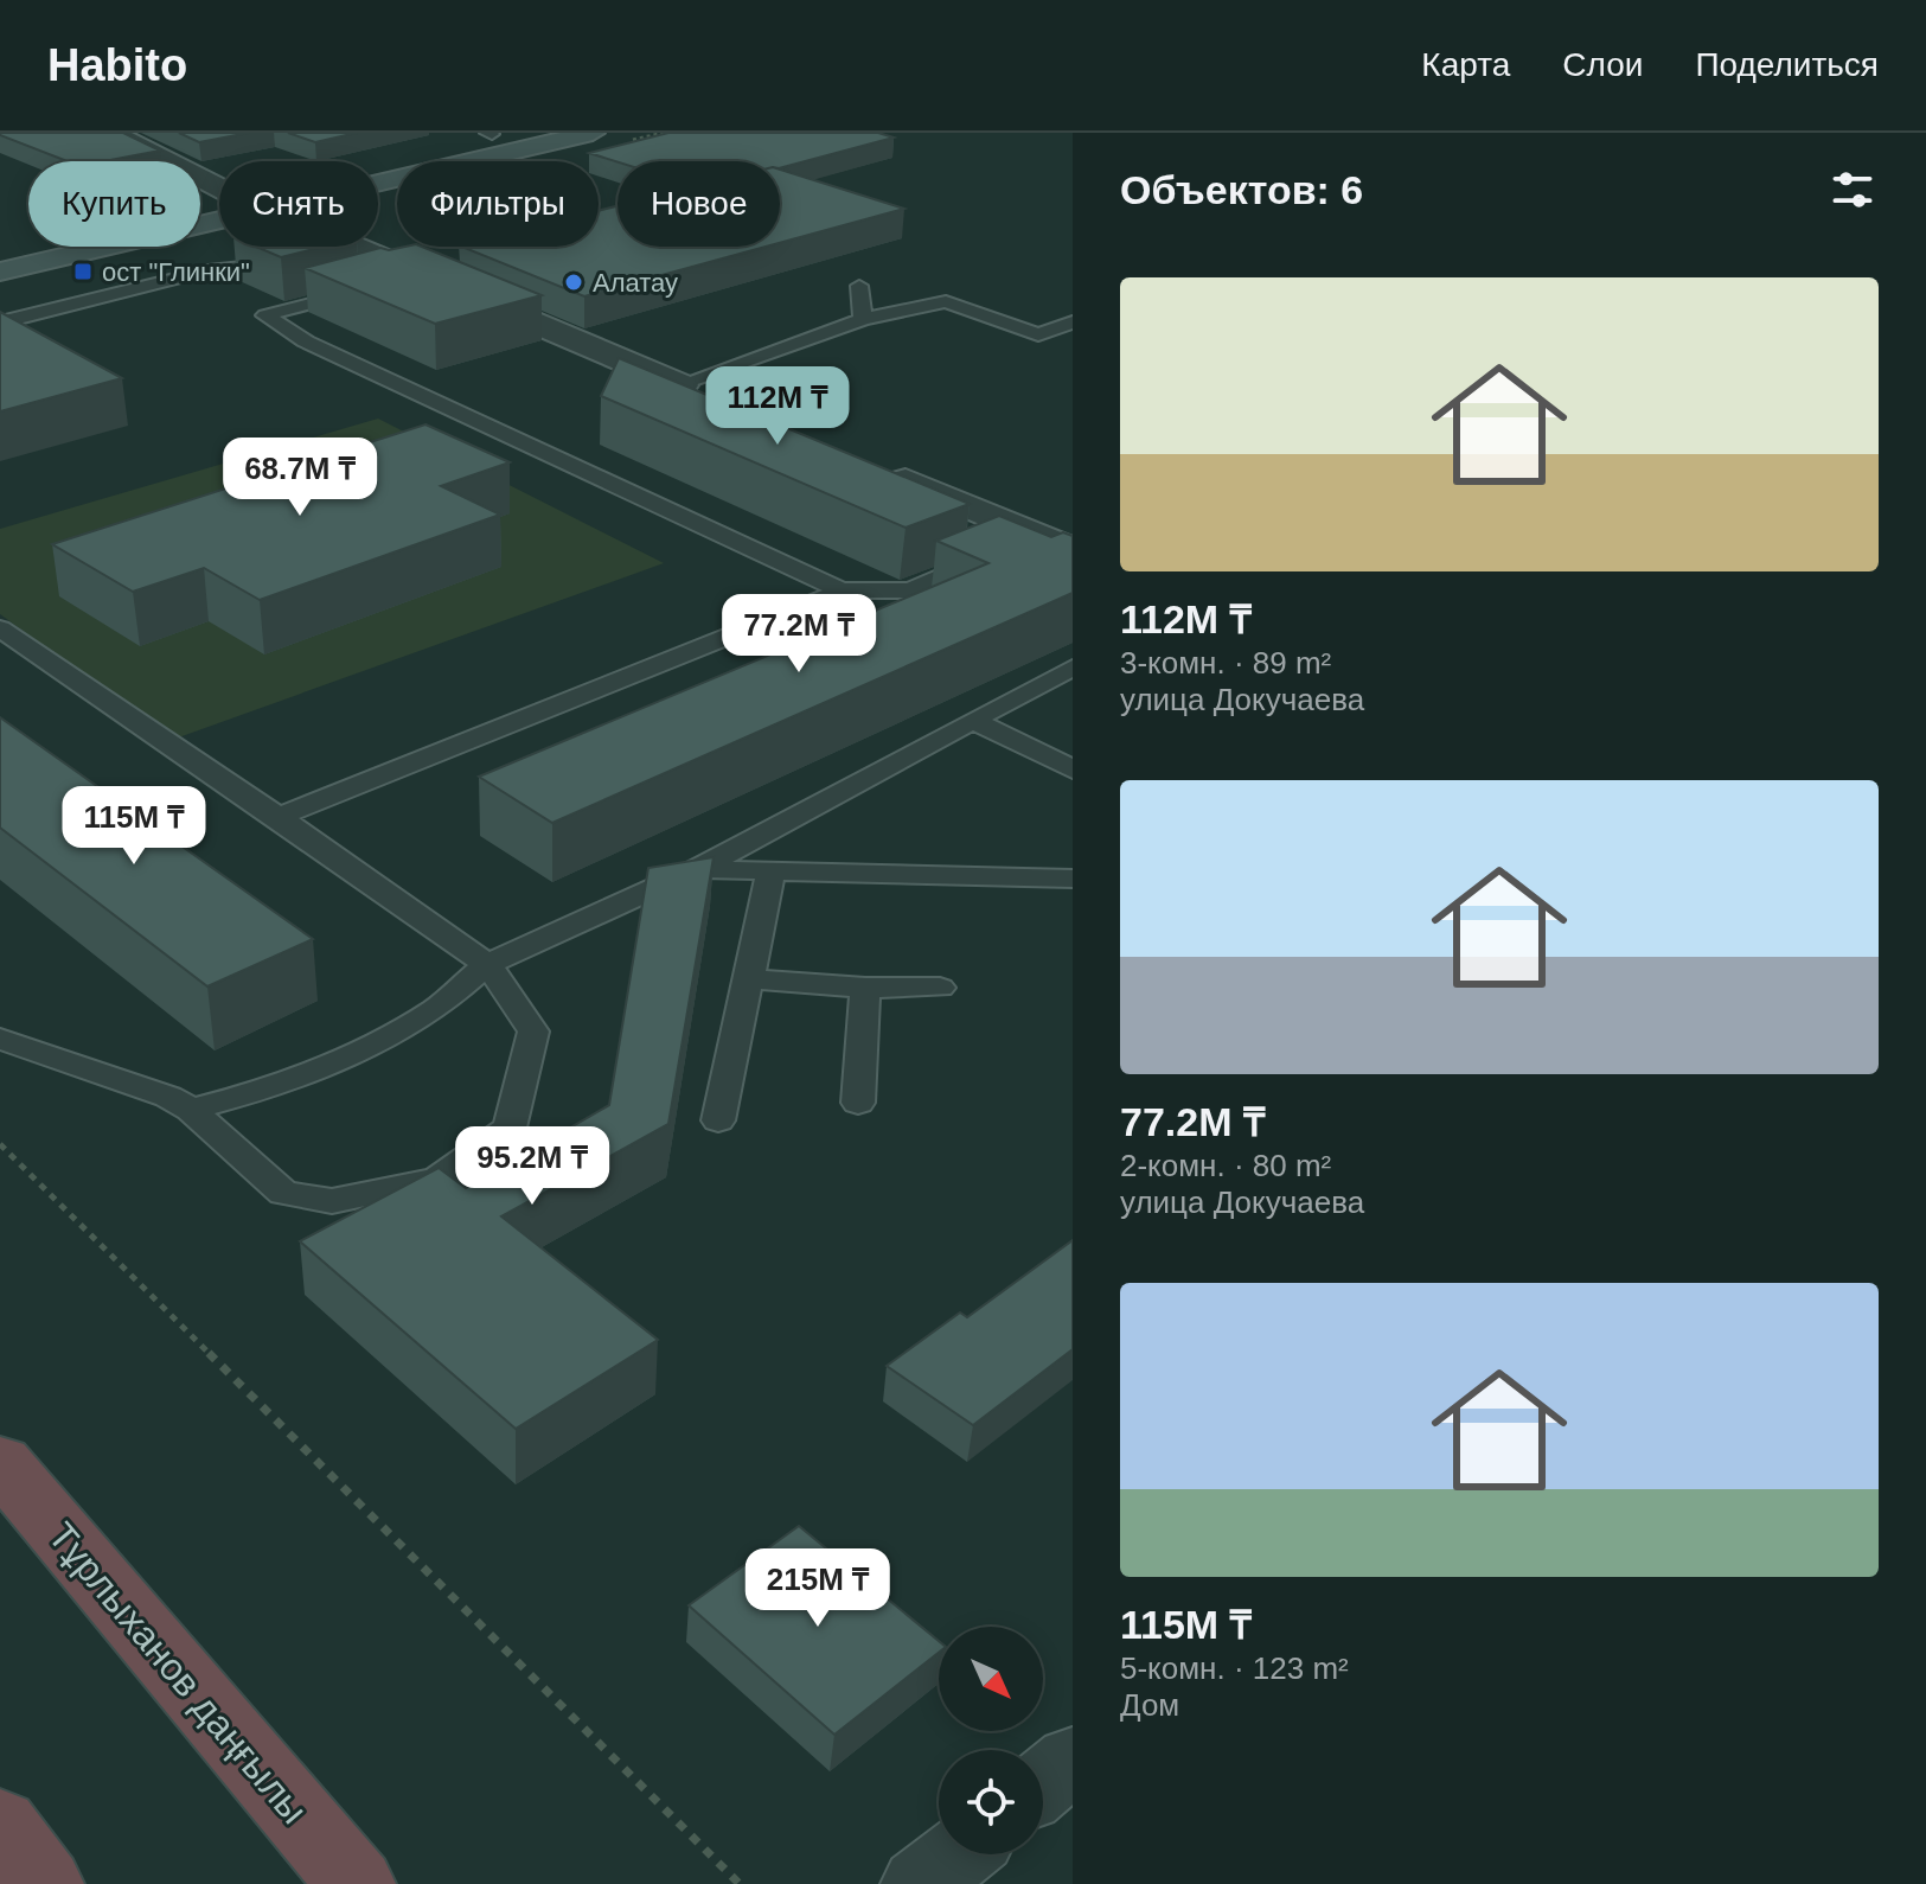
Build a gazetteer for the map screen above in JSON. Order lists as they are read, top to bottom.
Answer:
{
  "streets": {
    "highway": ["Тұрлыханов даңғылы"]
  },
  "places": {
    "transit": ["ост \"Глинки\""],
    "other": ["Алатау"]
  },
  "north": "bottom right",
  "page": {
    "header": "Habito",
    "nav": ["Карта", "Слои", "Поделиться"],
    "heading": "Объектов: 6",
    "chip": [
      "Купить",
      "Снять",
      "Фильтры",
      "Новое"
    ],
    "list": [
      {
        "name": "112M ₸",
        "note": "3-комн. · 89 m² · улица Докучаева"
      },
      {
        "name": "77.2M ₸",
        "note": "2-комн. · 80 m² · улица Докучаева"
      },
      {
        "name": "115M ₸",
        "note": "5-комн. · 123 m² · Дом"
      }
    ],
    "price": [
      "112M ₸",
      "68.7M ₸",
      "77.2M ₸",
      "115M ₸",
      "95.2M ₸",
      "215M ₸"
    ]
  }
}
